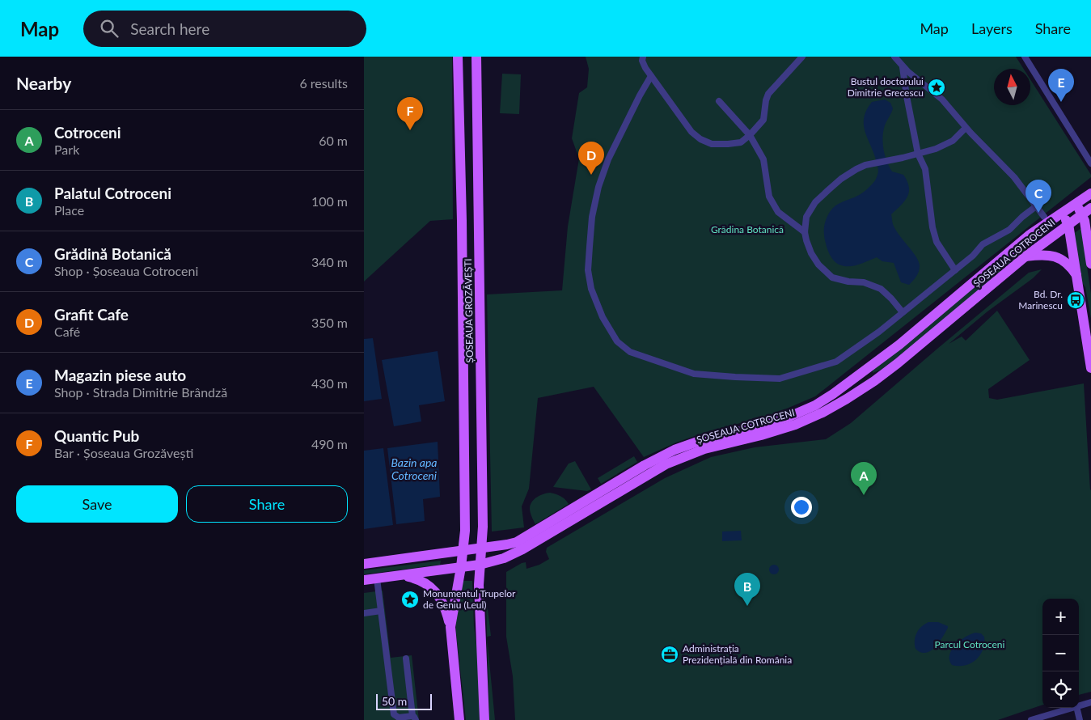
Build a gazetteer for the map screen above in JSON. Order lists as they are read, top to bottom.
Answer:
{
  "streets": {
    "main road": ["ȘOSEAUA COTROCENI", "ȘOSEAUA GROZĂVEȘTI"]
  },
  "crossings": [
    ["ȘOSEAUA COTROCENI", "ȘOSEAUA GROZĂVEȘTI"]
  ],
  "water": ["Bazin apa Cotroceni"],
  "parks": ["Grădina Botanică", "Parcul Cotroceni"],
  "places": {
    "place": ["Bustul doctorului Dimitrie Grecescu", "Monumentul Trupelor de Geniu (Leul)"],
    "bus stop": ["Bd. Dr. Marinescu"],
    "office": ["Administrația Prezidențială din România"]
  },
  "scale_bar": "50 m",
  "north": "top",
  "page": {
    "header": "Map",
    "search": "Search here",
    "nav": ["Map", "Layers", "Share"],
    "heading": ["Nearby", "6 results"],
    "pins": [
      "E",
      "F",
      "D",
      "C",
      "A",
      "B"
    ],
    "list": [
      {
        "mark": "A",
        "name": "Cotroceni",
        "note": "Park",
        "value": "60 m"
      },
      {
        "mark": "B",
        "name": "Palatul Cotroceni",
        "note": "Place",
        "value": "100 m"
      },
      {
        "mark": "C",
        "name": "Grădină Botanică",
        "note": "Shop · Șoseaua Cotroceni",
        "value": "340 m"
      },
      {
        "mark": "D",
        "name": "Grafit Cafe",
        "note": "Café",
        "value": "350 m"
      },
      {
        "mark": "E",
        "name": "Magazin piese auto",
        "note": "Shop · Strada Dimitrie Brândză",
        "value": "430 m"
      },
      {
        "mark": "F",
        "name": "Quantic Pub",
        "note": "Bar · Șoseaua Grozăvești",
        "value": "490 m"
      }
    ],
    "buttons": ["Save", "Share"],
    "map_buttons": ["+", "−"],
    "scale": "50 m"
  }
}
